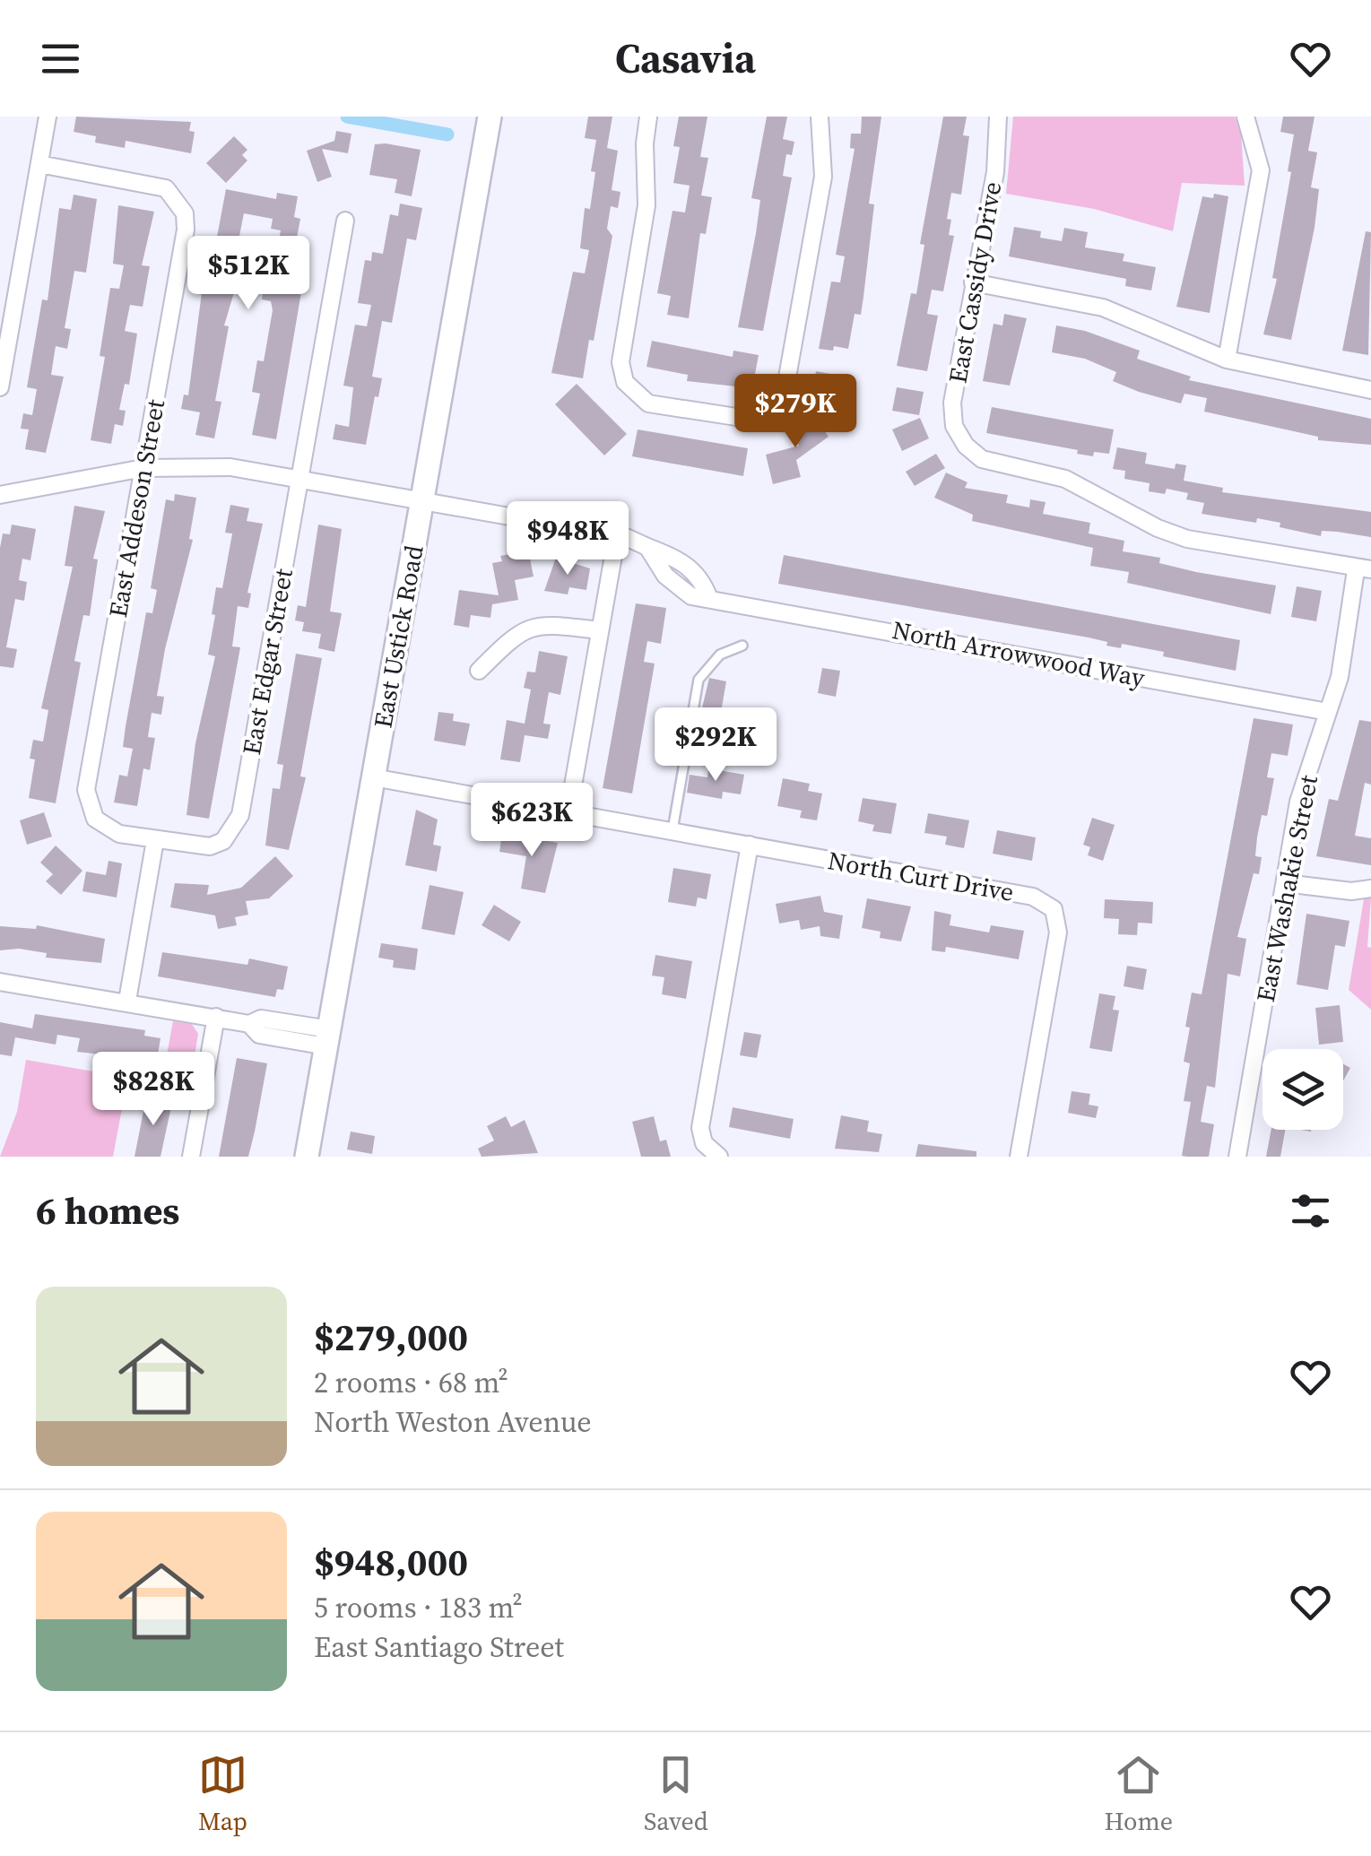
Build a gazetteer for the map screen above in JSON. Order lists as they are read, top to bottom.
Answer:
{
  "streets": {
    "main road": ["East Ustick Road"],
    "street": [
      "East Cassidy Drive",
      "East Addeson Street",
      "North Arrowwood Way",
      "East Edgar Street",
      "North Curt Drive",
      "East Washakie Street"
    ]
  },
  "crossings": [
    ["East Cassidy Drive", "East Washakie Street"],
    ["East Addeson Street", "North Arrowwood Way"],
    ["East Addeson Street", "East Edgar Street"],
    ["East Ustick Road", "North Arrowwood Way"],
    ["East Ustick Road", "North Curt Drive"],
    ["North Arrowwood Way", "East Edgar Street"],
    ["North Arrowwood Way", "East Washakie Street"]
  ],
  "page": {
    "header": "Casavia",
    "price": [
      "$512K",
      "$279K",
      "$948K",
      "$292K",
      "$623K",
      "$828K"
    ],
    "heading": "6 homes",
    "list": [
      {
        "name": "$279,000",
        "note": "2 rooms · 68 m² · North Weston Avenue"
      },
      {
        "name": "$948,000",
        "note": "5 rooms · 183 m² · East Santiago Street"
      }
    ],
    "tabs": ["Map", "Saved", "Home"]
  }
}
